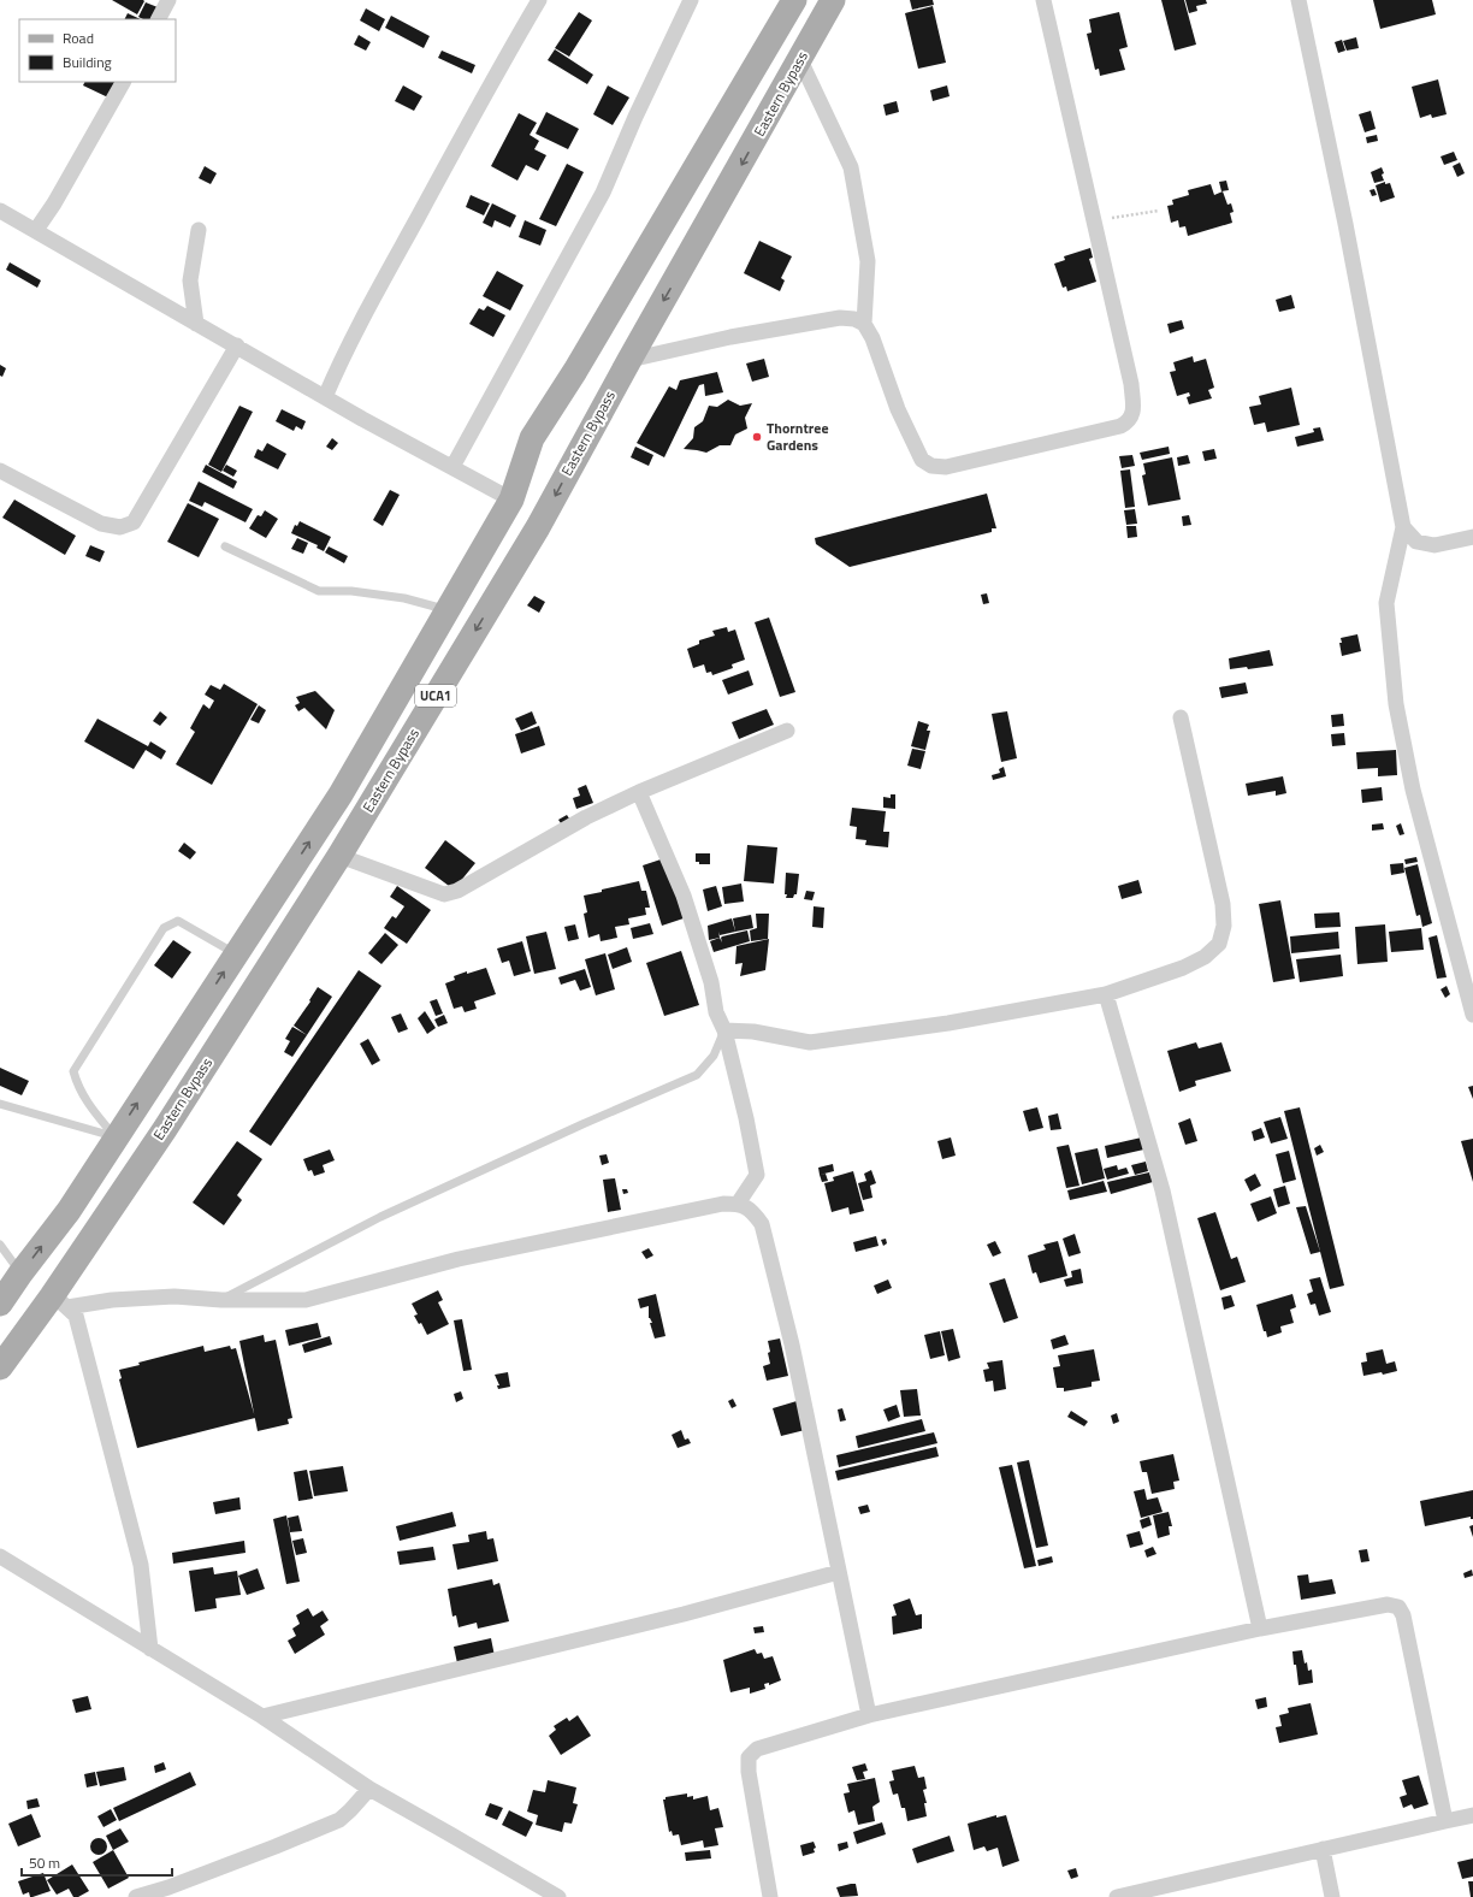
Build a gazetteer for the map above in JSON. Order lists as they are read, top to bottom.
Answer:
{
  "streets": {
    "main road": ["Eastern Bypass", "UCA1"]
  },
  "places": ["Thorntree Gardens"],
  "legend": ["Road", "Building"],
  "scale_bar": "50 m"
}
